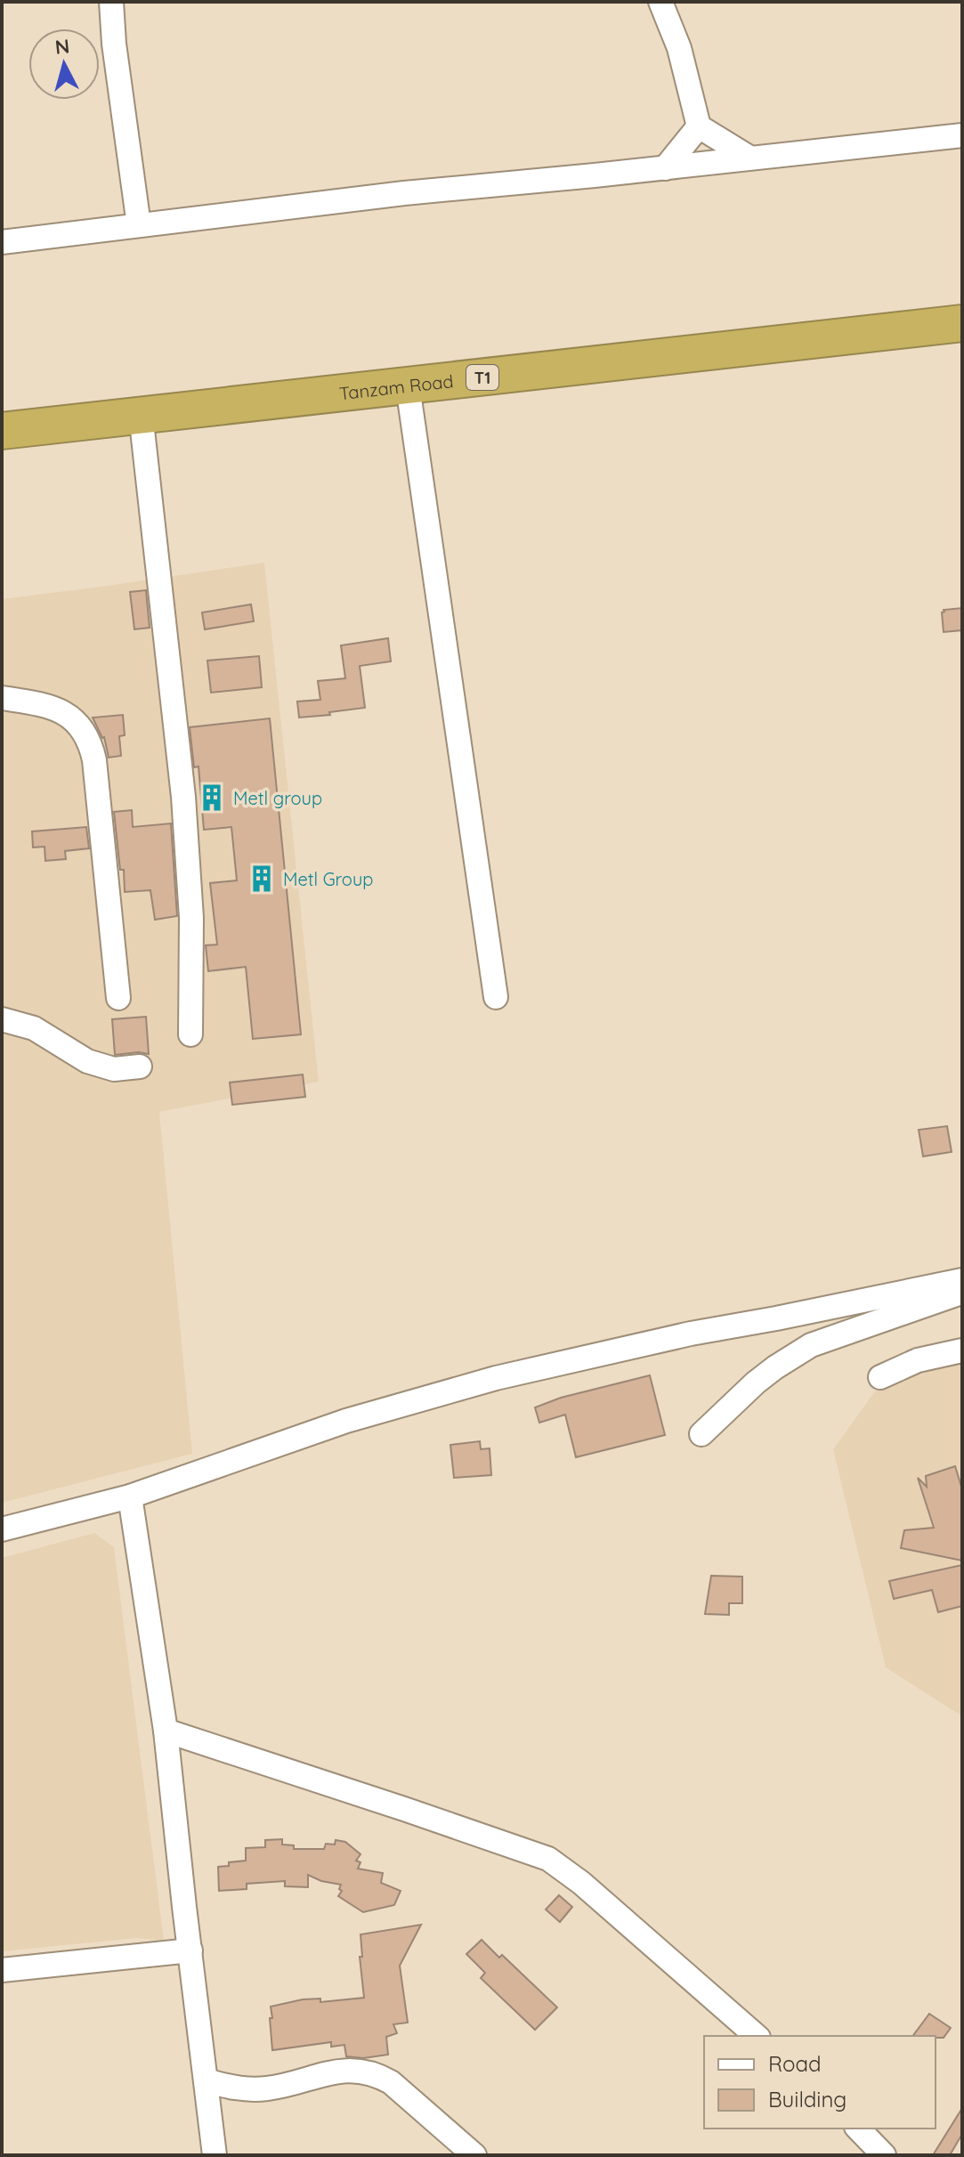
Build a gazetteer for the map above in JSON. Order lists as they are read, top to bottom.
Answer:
{
  "streets": {
    "highway": ["T1", "Tanzam Road"]
  },
  "places": {
    "building": ["Metl group", "Metl Group"]
  },
  "legend": ["Road", "Building"],
  "north": "top"
}
